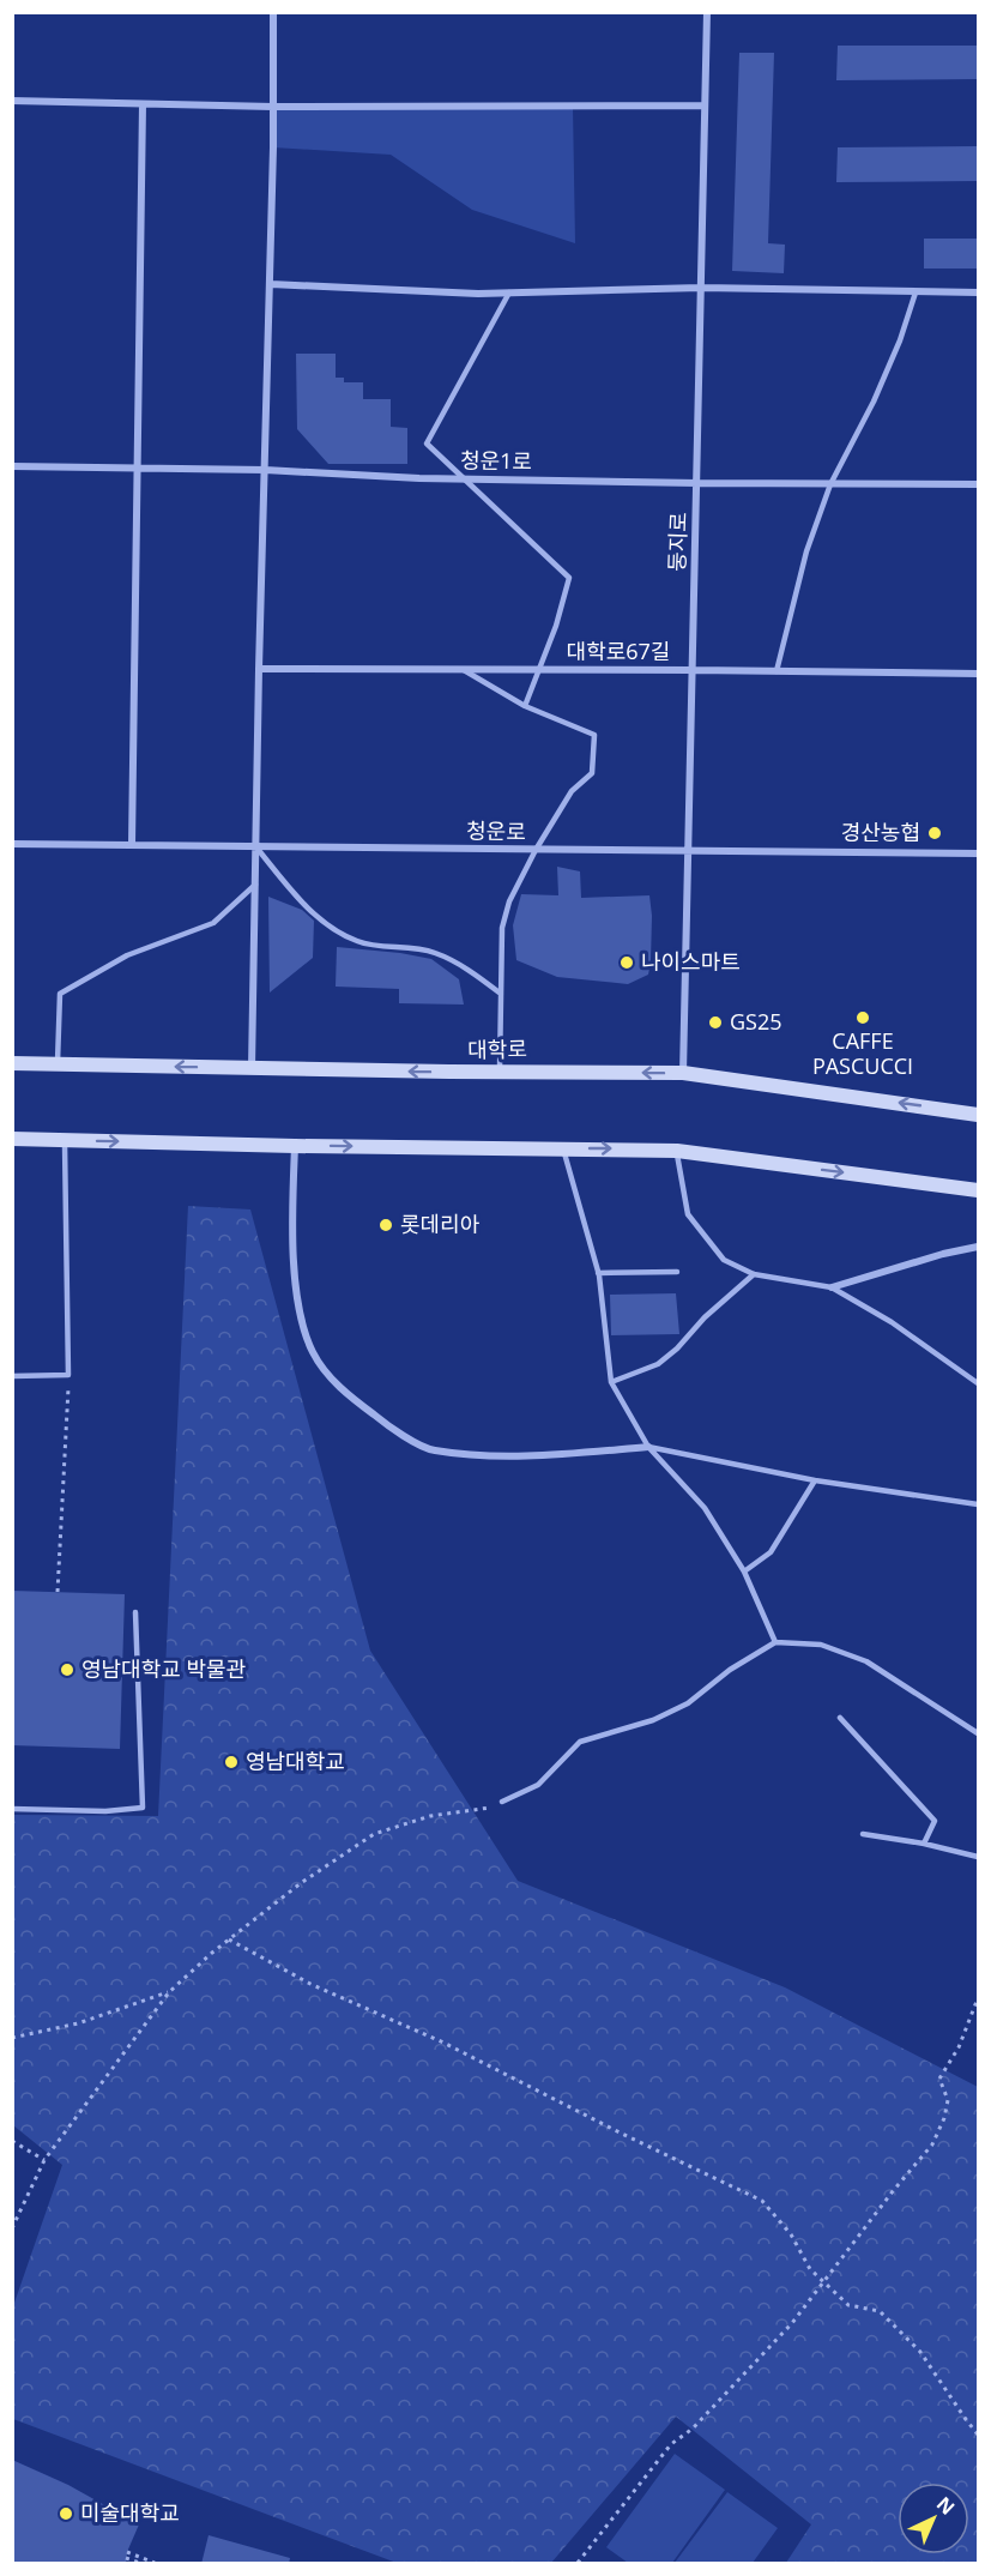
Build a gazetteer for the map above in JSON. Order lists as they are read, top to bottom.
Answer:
{
  "streets": {
    "main road": ["대학로"],
    "street": [
      "청운1로",
      "둥지로",
      "대학로67길",
      "청운로"
    ]
  },
  "crossings": [
    ["청운1로", "둥지로"],
    ["둥지로", "대학로67길"],
    ["둥지로", "청운로"],
    ["둥지로", "대학로"]
  ],
  "places": [
    "경산농협",
    "나이스마트",
    "CAFFE PASCUCCI",
    "GS25",
    "롯데리아",
    "영남대학교 박물관",
    "영남대학교",
    "미술대학교"
  ],
  "north": "top right"
}
